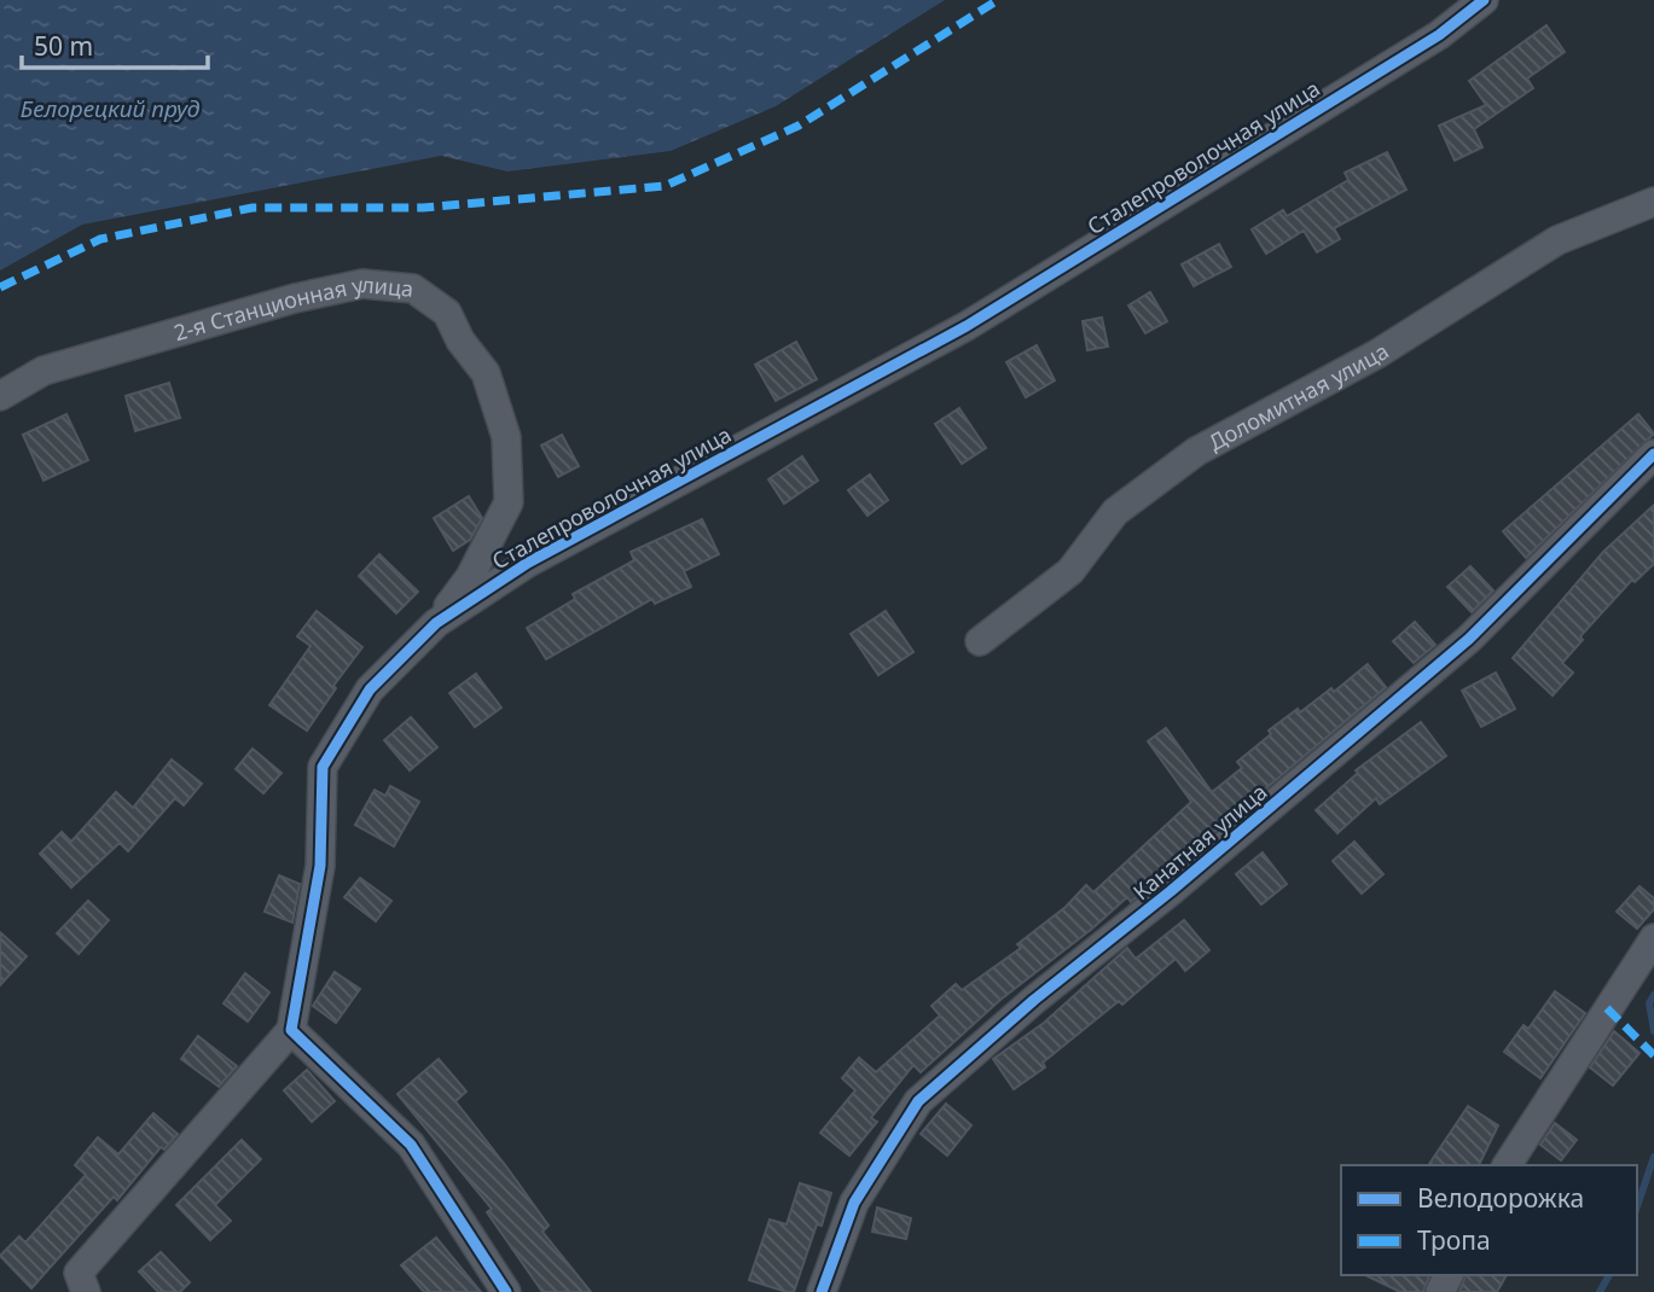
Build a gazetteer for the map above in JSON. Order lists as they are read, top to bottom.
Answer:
{
  "streets": {
    "street": [
      "Сталепроволочная улица",
      "2-я Станционная улица",
      "Доломитная улица",
      "Канатная улица"
    ]
  },
  "crossings": [
    ["Сталепроволочная улица", "2-я Станционная улица"]
  ],
  "water": ["Белорецкий пруд"],
  "legend": ["Велодорожка", "Тропа"],
  "scale_bar": "50 m"
}
